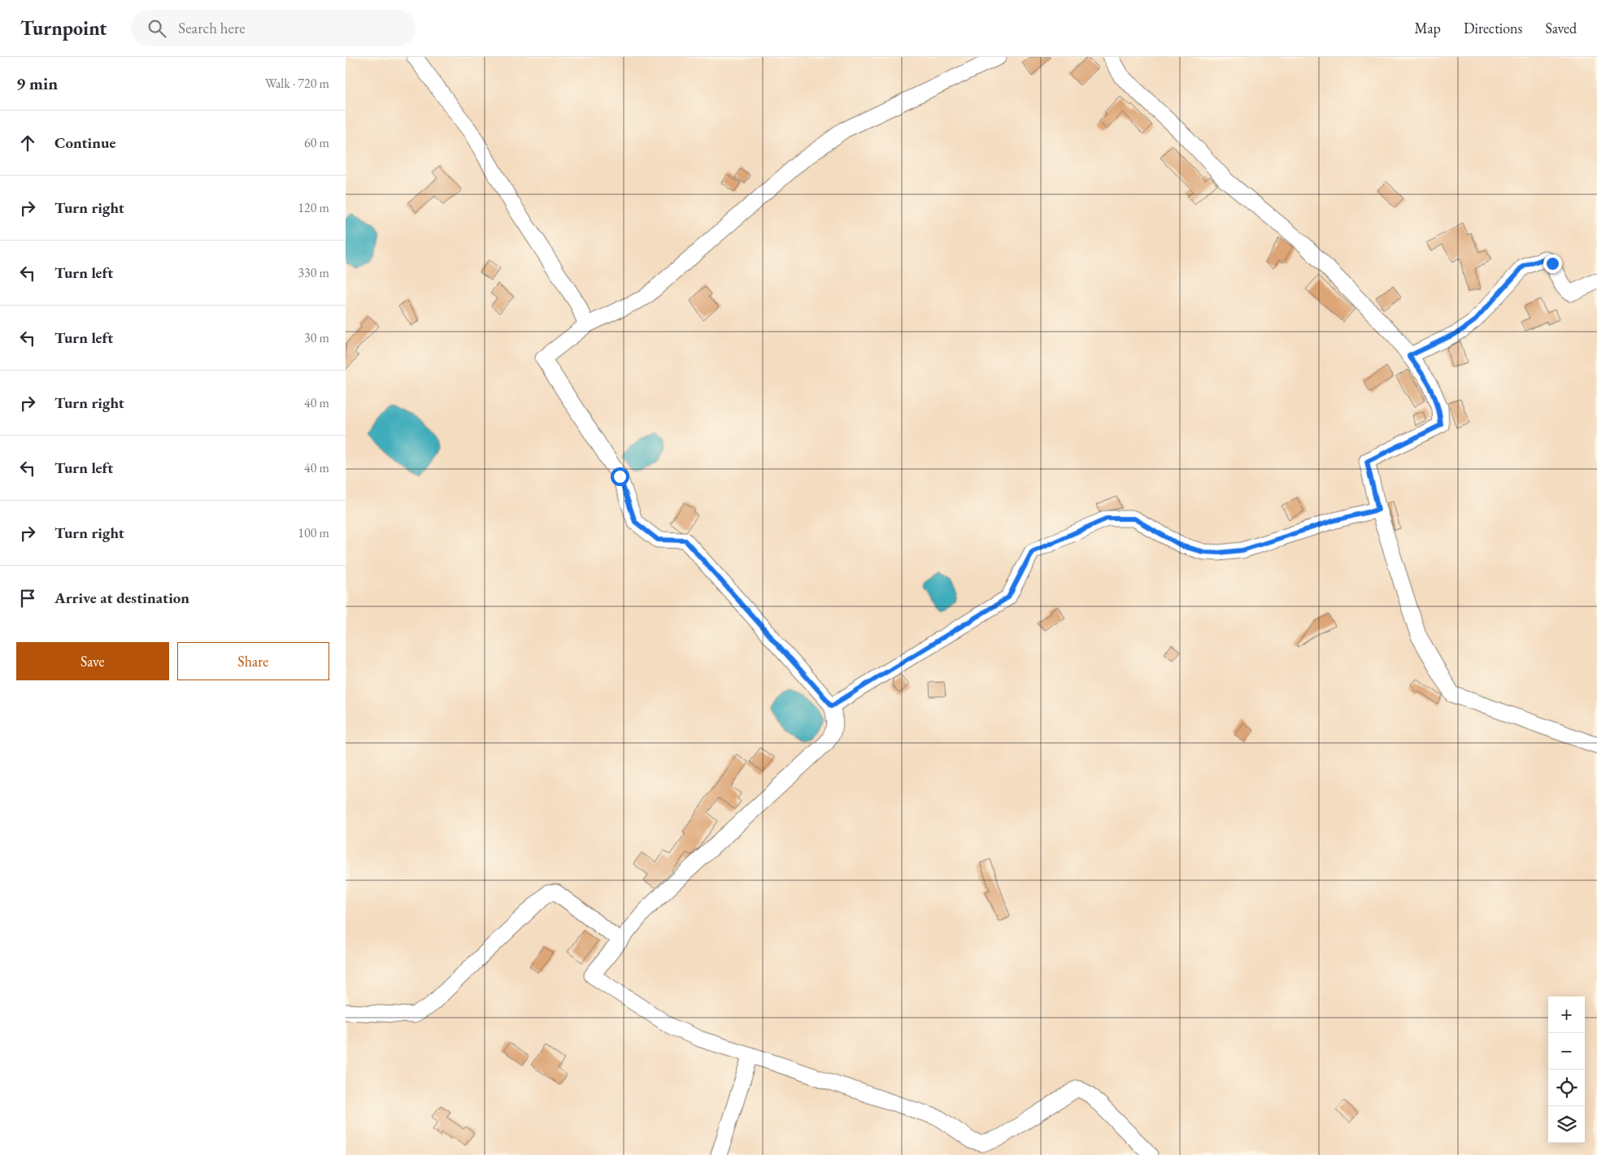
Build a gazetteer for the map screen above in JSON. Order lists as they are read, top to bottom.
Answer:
{
  "page": {
    "header": "Turnpoint",
    "search": "Search here",
    "nav": ["Map", "Directions", "Saved"],
    "heading": ["9 min", "Walk · 720 m"],
    "list": [
      ["Continue", "60 m"],
      ["Turn right", "120 m"],
      ["Turn left", "330 m"],
      ["Turn left", "30 m"],
      ["Turn right", "40 m"],
      ["Turn left", "40 m"],
      ["Turn right", "100 m"],
      "Arrive at destination"
    ],
    "buttons": ["Save", "Share"],
    "map_buttons": ["+", "−"]
  }
}
